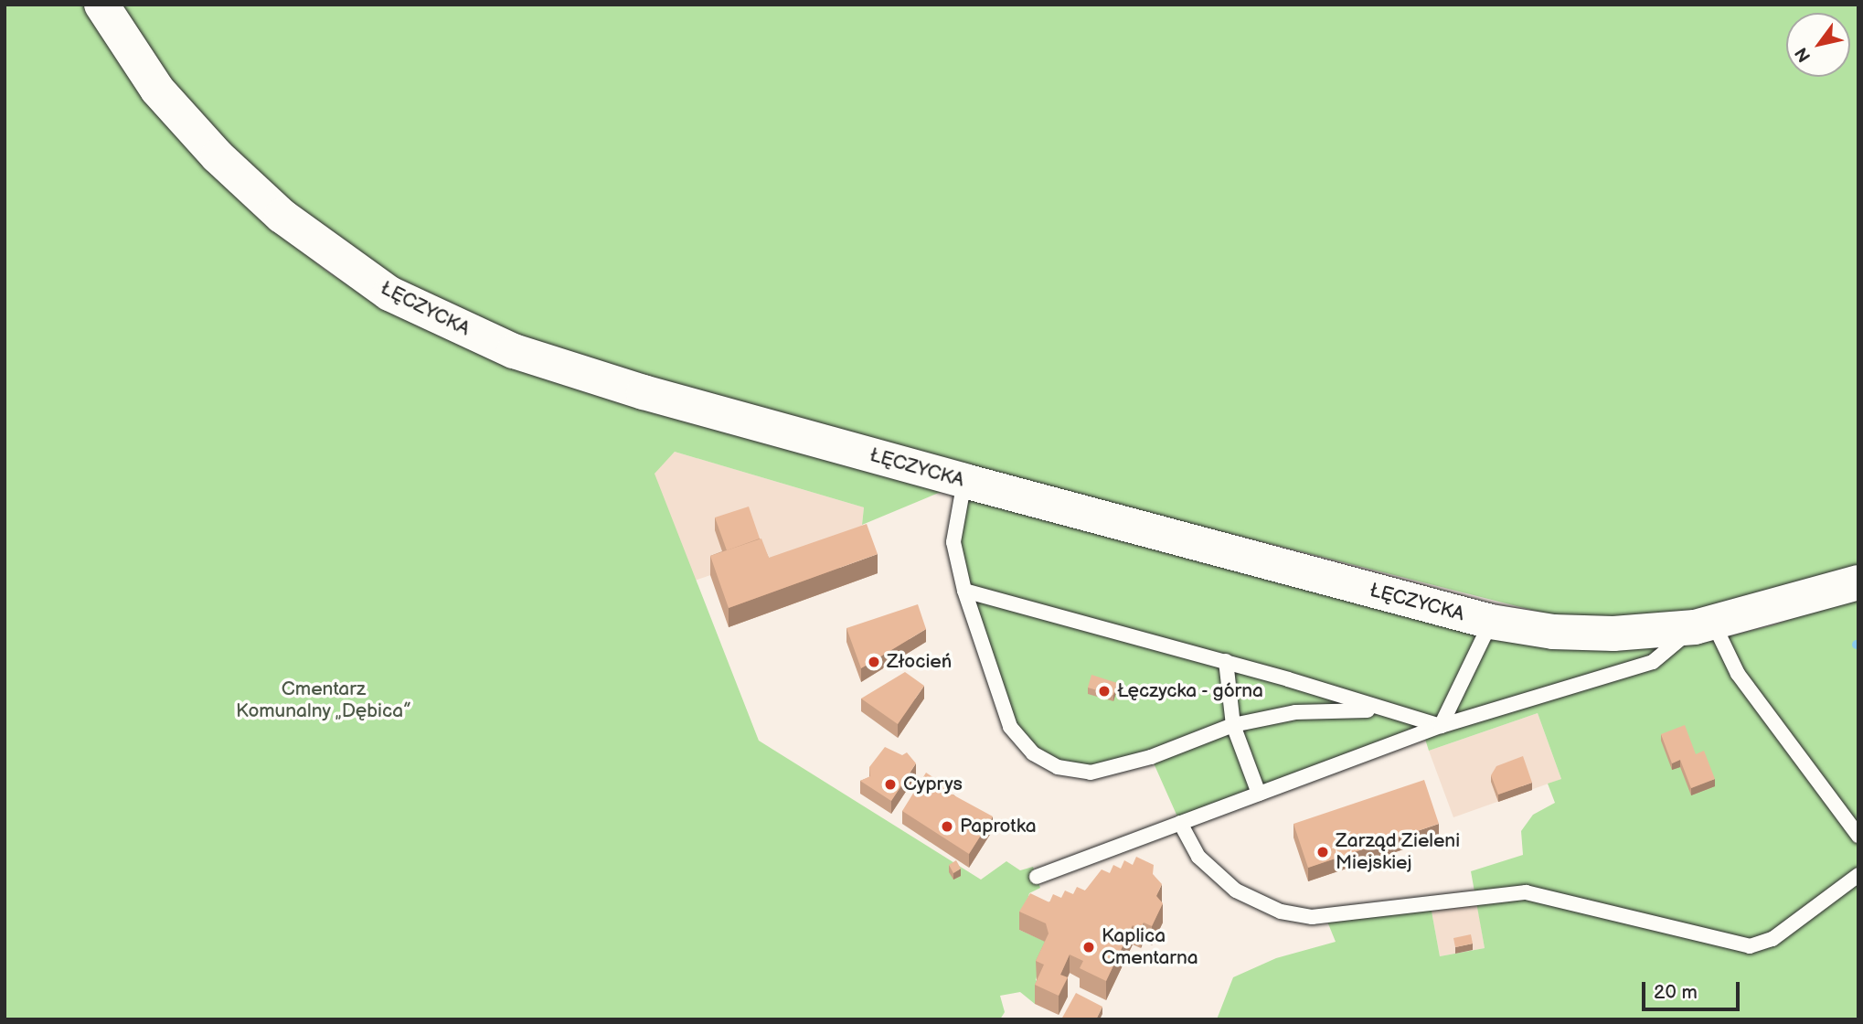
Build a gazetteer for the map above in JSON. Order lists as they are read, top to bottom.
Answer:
{
  "streets": {
    "main road": ["ŁĘCZYCKA"]
  },
  "parks": ["Cmentarz Komunalny „Dębica”"],
  "places": [
    "Złocień",
    "Łęczycka - górna",
    "Cyprys",
    "Paprotka",
    "Zarząd Zieleni Miejskiej",
    "Kaplica Cmentarna"
  ],
  "scale_bar": "20 m",
  "north": "bottom left"
}
